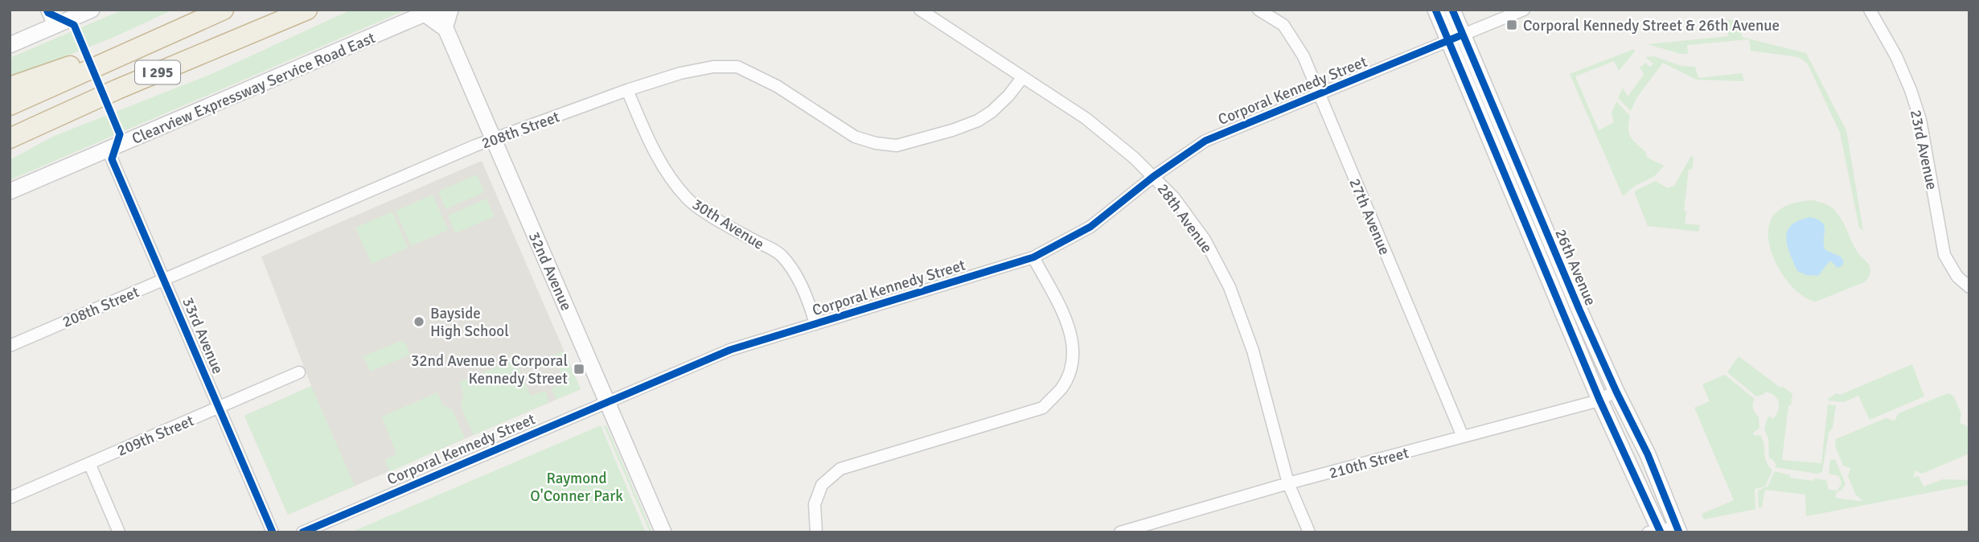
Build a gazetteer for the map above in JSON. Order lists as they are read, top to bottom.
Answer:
{
  "streets": {
    "highway": ["I 295"],
    "street": [
      "Clearview Expressway Service Road East",
      "Corporal Kennedy Street",
      "208th Street",
      "23rd Avenue",
      "27th Avenue",
      "28th Avenue",
      "30th Avenue",
      "26th Avenue",
      "32nd Avenue",
      "33rd Avenue",
      "209th Street",
      "210th Street"
    ]
  },
  "crossings": [
    ["Clearview Expressway Service Road East", "32nd Avenue"],
    ["Clearview Expressway Service Road East", "33rd Avenue"],
    ["Corporal Kennedy Street", "27th Avenue"],
    ["Corporal Kennedy Street", "28th Avenue"],
    ["Corporal Kennedy Street", "30th Avenue"],
    ["Corporal Kennedy Street", "26th Avenue"],
    ["Corporal Kennedy Street", "32nd Avenue"],
    ["208th Street", "28th Avenue"],
    ["208th Street", "30th Avenue"],
    ["208th Street", "32nd Avenue"],
    ["208th Street", "33rd Avenue"],
    ["27th Avenue", "210th Street"],
    ["28th Avenue", "210th Street"],
    ["26th Avenue", "210th Street"],
    ["33rd Avenue", "209th Street"]
  ],
  "parks": ["Raymond O'Conner Park"],
  "places": {
    "transit": ["Corporal Kennedy Street & 26th Avenue", "32nd Avenue & Corporal Kennedy Street"],
    "other": ["Bayside High School"]
  }
}
